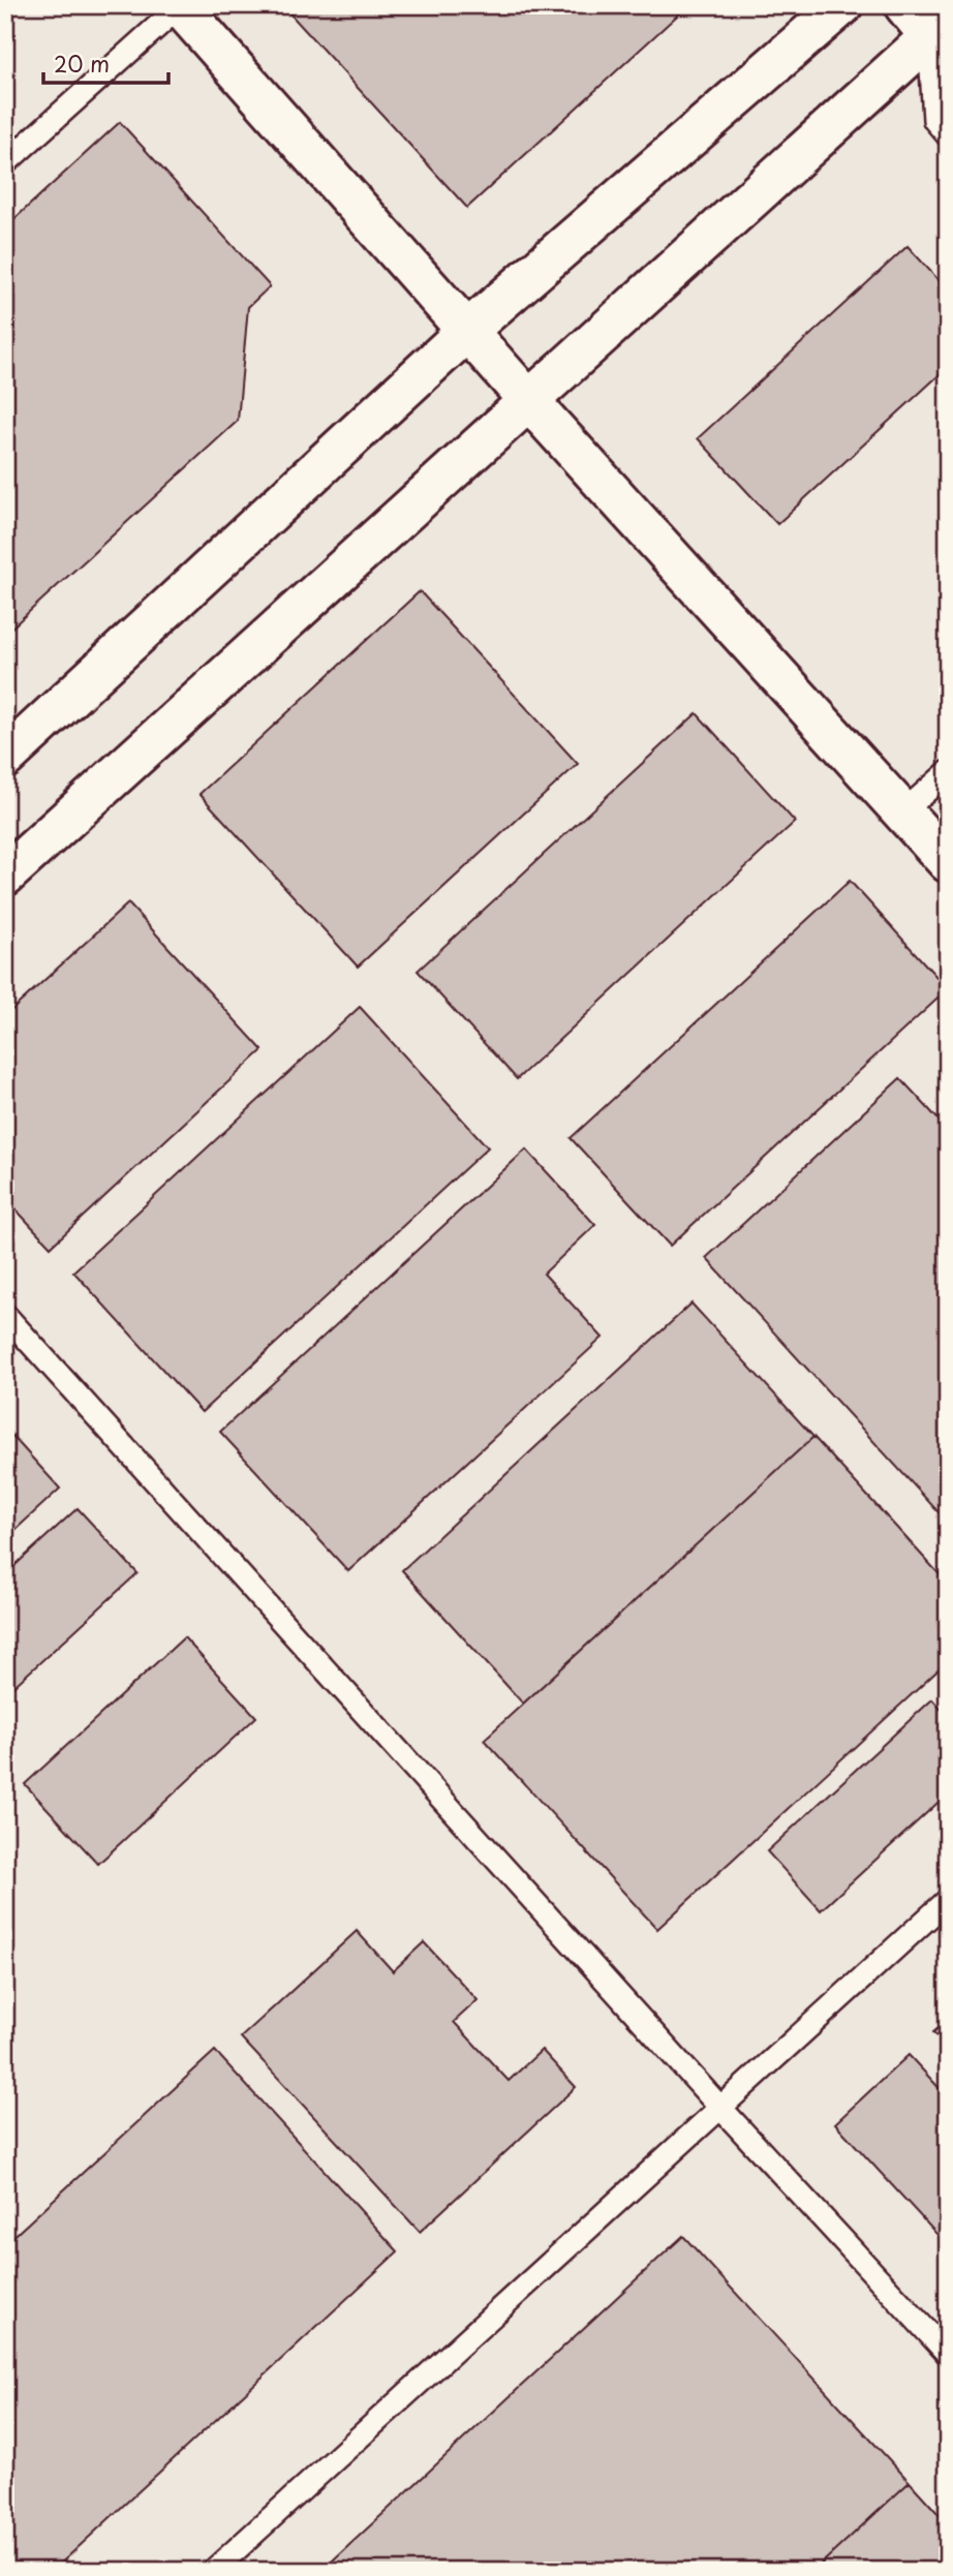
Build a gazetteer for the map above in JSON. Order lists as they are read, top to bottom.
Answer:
{
  "scale_bar": "20 m"
}
